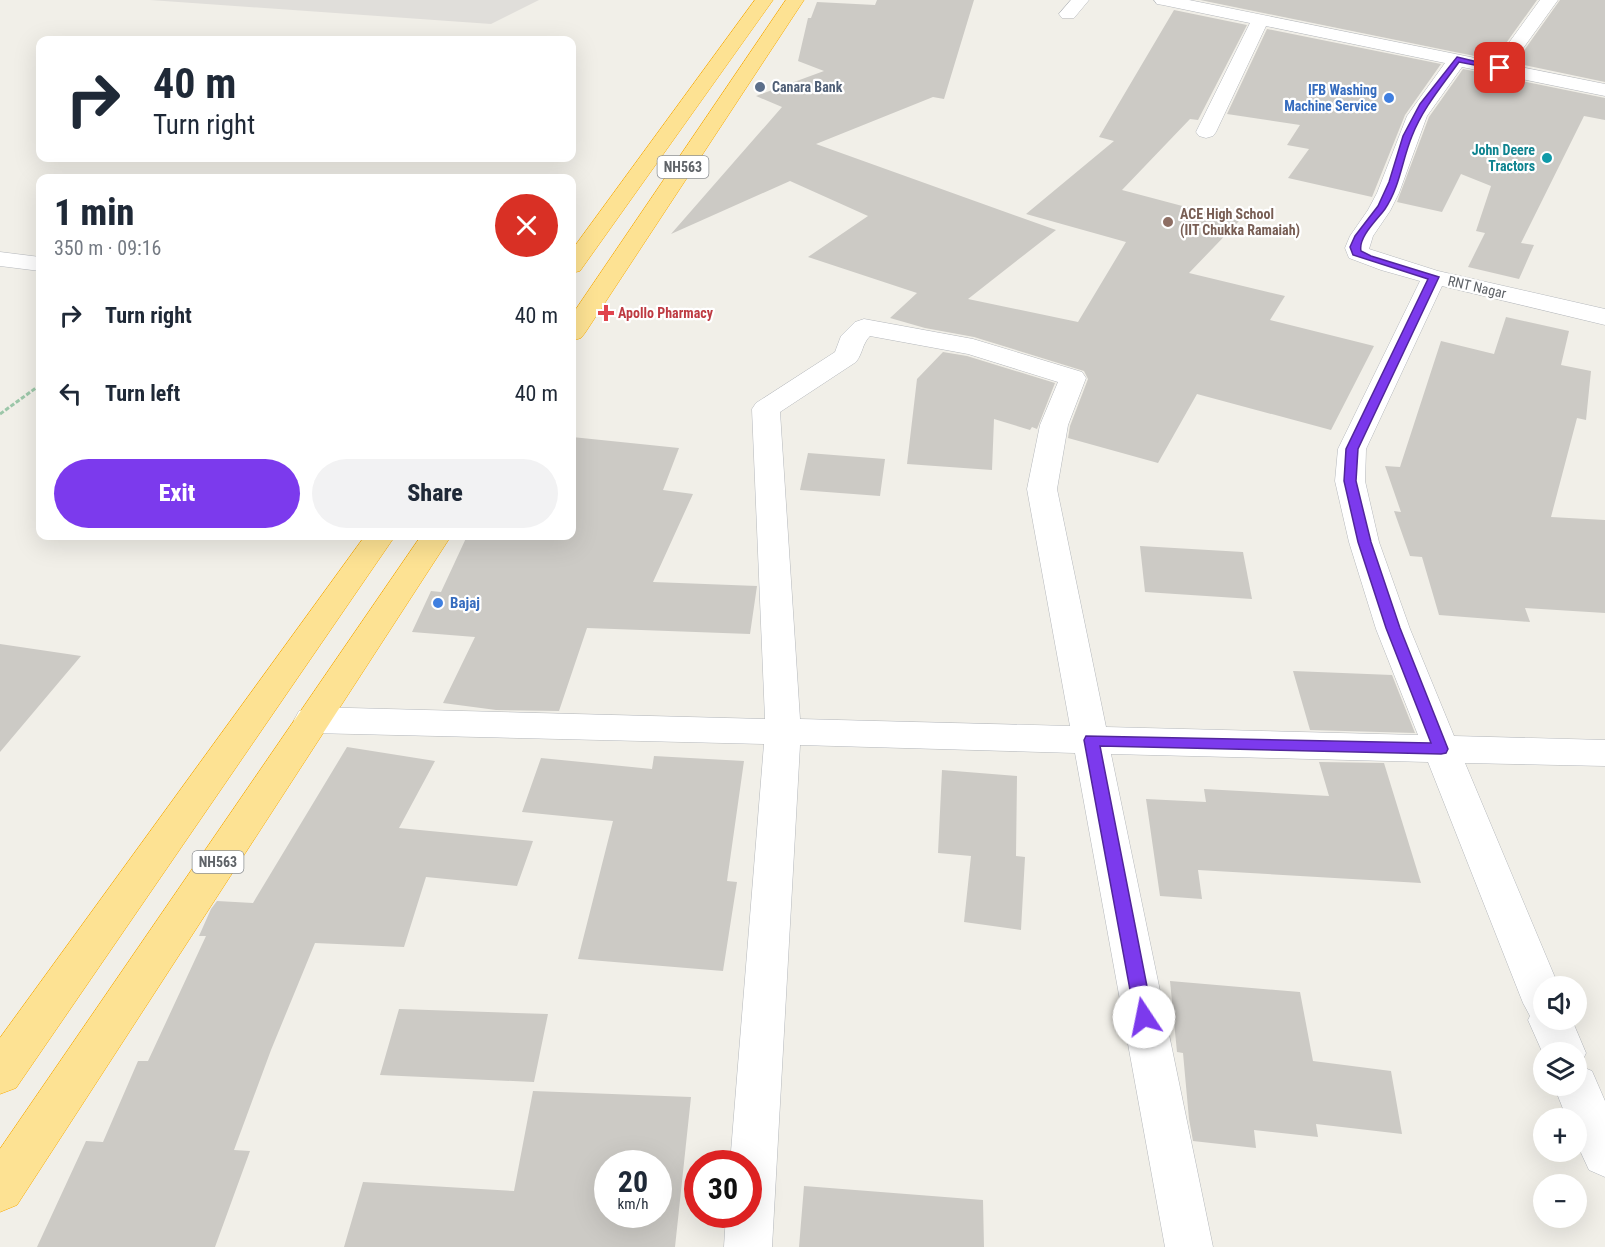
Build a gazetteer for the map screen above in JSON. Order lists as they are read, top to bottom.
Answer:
{
  "streets": {
    "highway": ["NH563"],
    "street": ["RNT Nagar"]
  },
  "places": {
    "other": [
      "Canara Bank",
      "IFB Washing Machine Service",
      "John Deere Tractors",
      "ACE High School (IIT Chukka Ramaiah)",
      "Bajaj"
    ],
    "health": ["Apollo Pharmacy"]
  },
  "page": {
    "turn": ["40 m", "Turn right"],
    "heading": ["1 min", "350 m · 09:16"],
    "list": [
      {
        "name": "Turn right",
        "value": "40 m"
      },
      {
        "name": "Turn left",
        "value": "40 m"
      }
    ],
    "buttons": ["Exit", "Share"],
    "map_buttons": ["+", "−"],
    "speed": "20 km/h",
    "limit": "30"
  }
}
